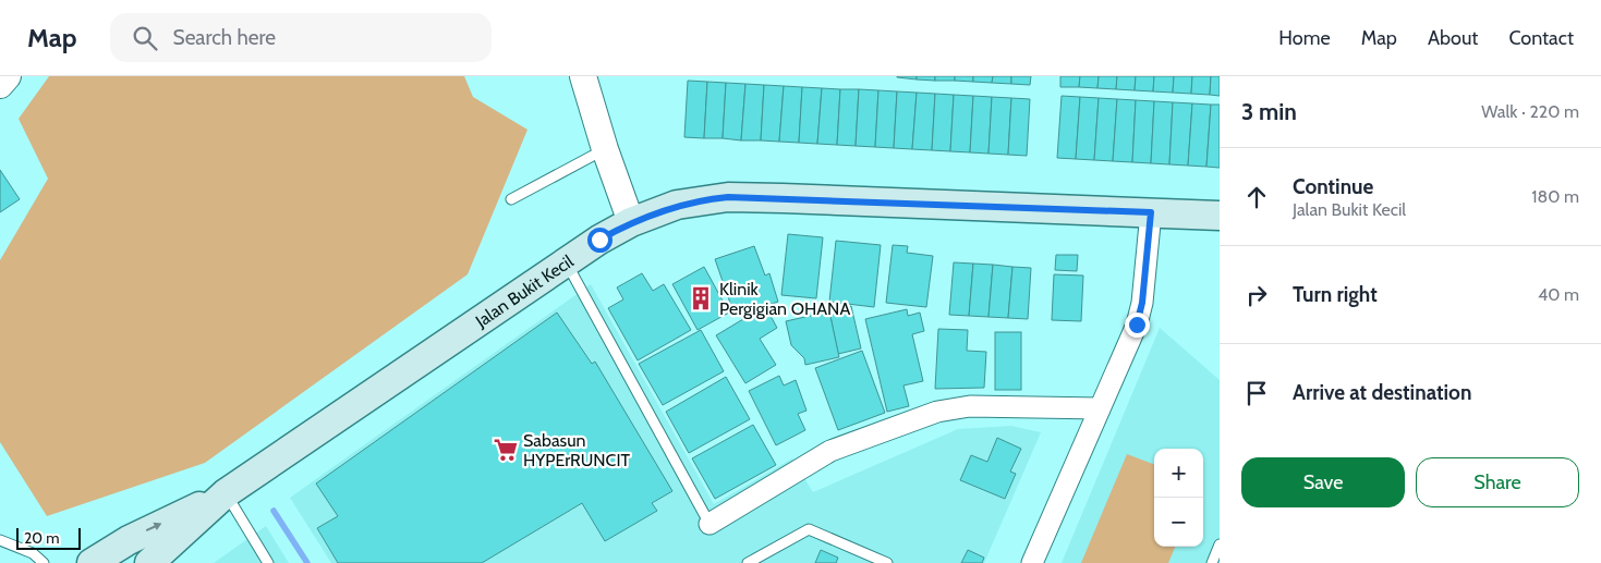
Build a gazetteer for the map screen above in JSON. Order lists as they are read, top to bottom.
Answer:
{
  "streets": {
    "main road": ["Jalan Bukit Kecil"]
  },
  "places": {
    "building": ["Klinik Pergigian OHANA"],
    "supermarket": ["Sabasun HYPErRUNCIT"]
  },
  "scale_bar": "20 m",
  "page": {
    "header": "Map",
    "search": "Search here",
    "nav": [
      "Home",
      "Map",
      "About",
      "Contact"
    ],
    "heading": ["3 min", "Walk · 220 m"],
    "list": [
      ["Continue", "Jalan Bukit Kecil", "180 m"],
      ["Turn right", "40 m"],
      "Arrive at destination"
    ],
    "buttons": ["Save", "Share"],
    "map_buttons": ["+", "−"],
    "scale": "20 m"
  }
}
